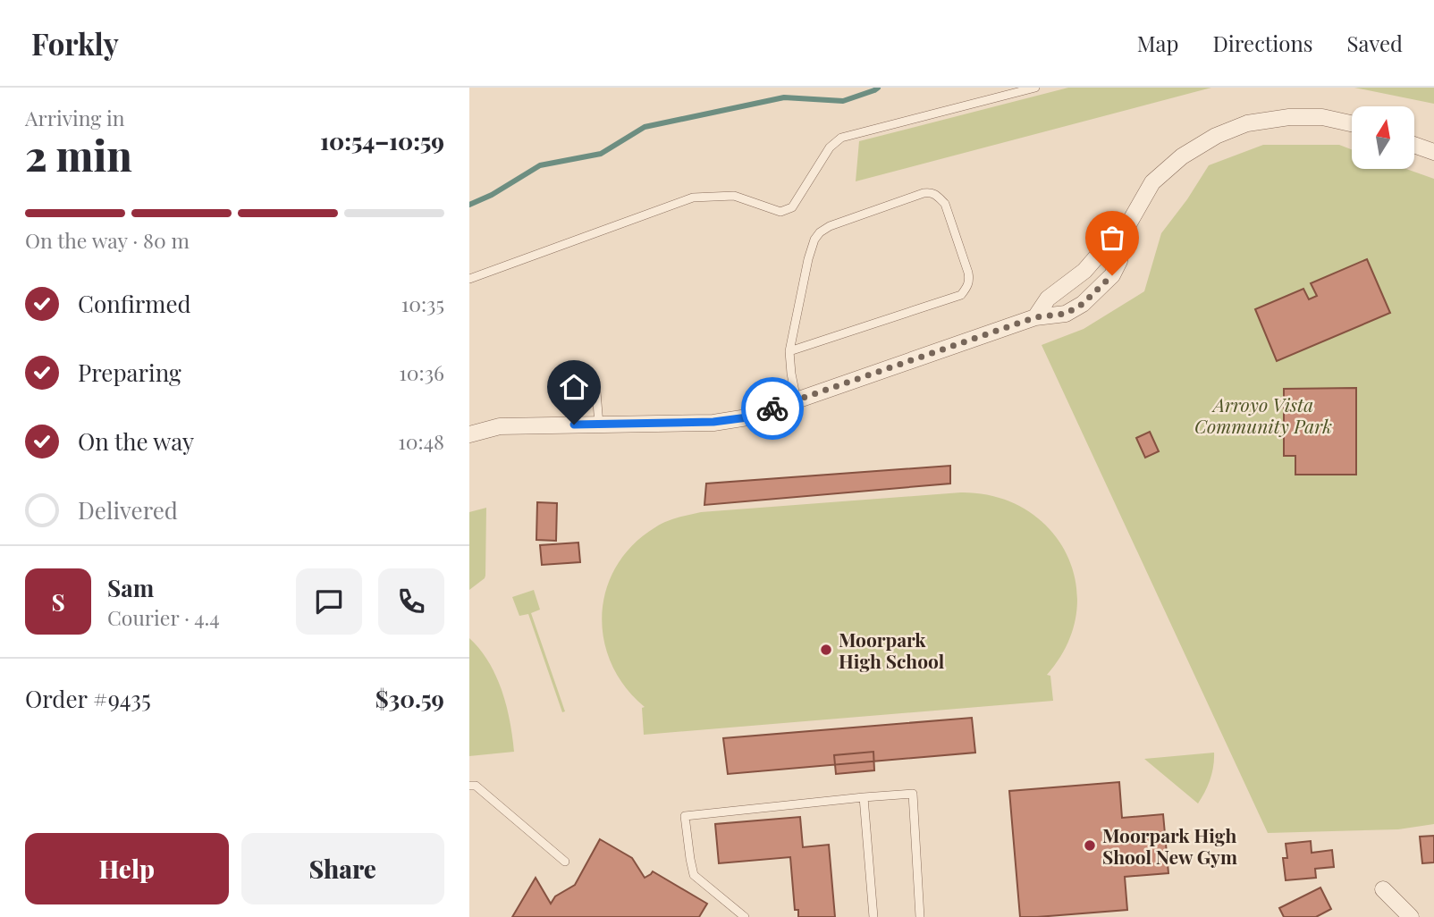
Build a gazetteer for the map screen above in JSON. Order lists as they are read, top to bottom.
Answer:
{
  "parks": ["Arroyo Vista Community Park"],
  "places": ["Moorpark High School", "Moorpark High Shool New Gym"],
  "north": "top",
  "page": {
    "header": "Forkly",
    "nav": ["Map", "Directions", "Saved"],
    "heading": ["2 min", "Arriving in", "10:54–10:59"],
    "panel": [
      "Sam",
      "Courier · 4.4",
      "Order #9435",
      "$30.59"
    ],
    "bar": "On the way · 80 m",
    "list": [
      ["Confirmed", "10:35"],
      ["Preparing", "10:36"],
      ["On the way", "10:48"],
      "Delivered"
    ],
    "round": "S",
    "buttons": ["Help", "Share"]
  }
}
